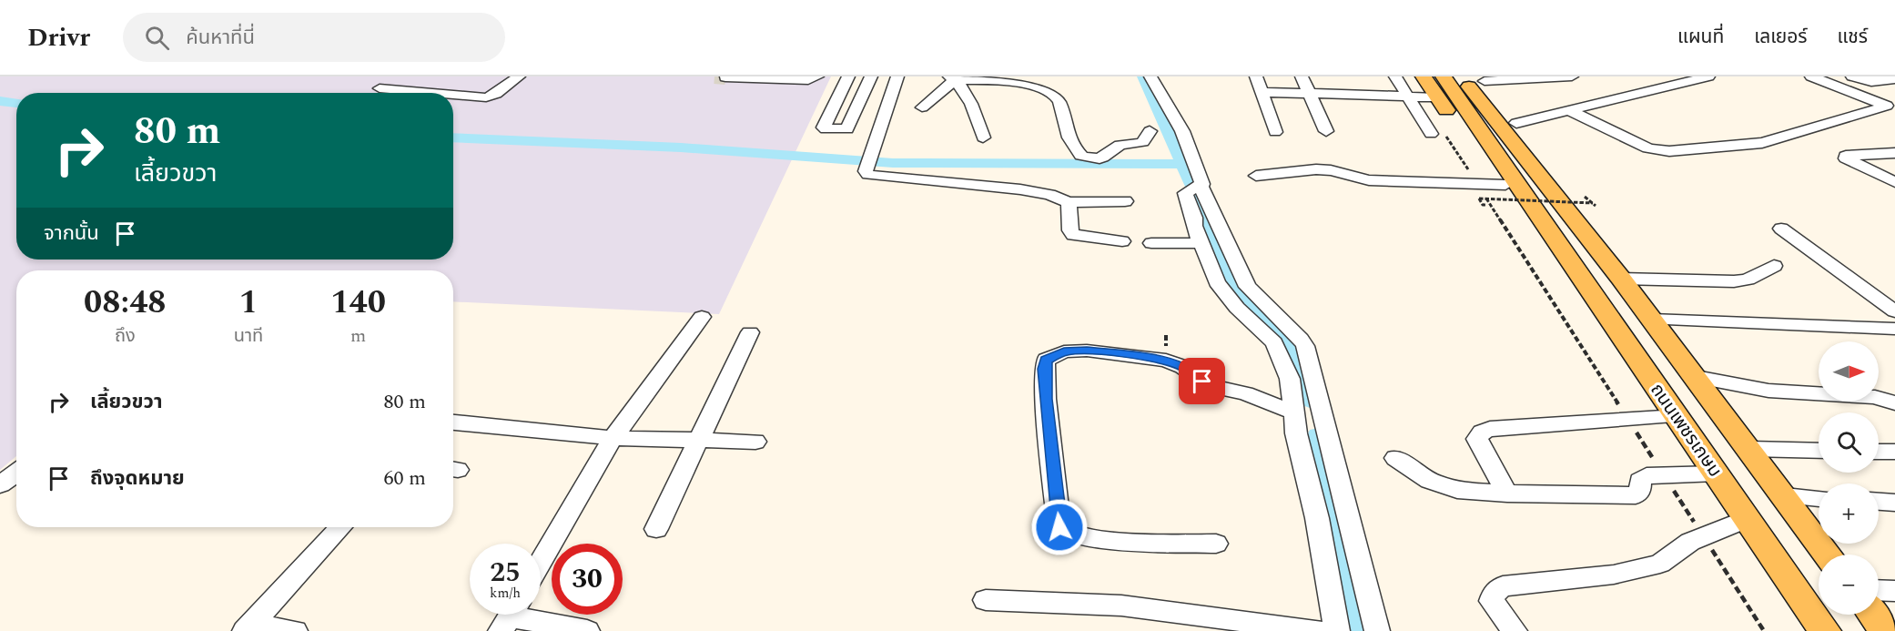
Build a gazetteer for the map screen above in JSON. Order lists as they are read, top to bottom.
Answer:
{
  "streets": {
    "main road": ["ถนนเพชรเกษม"]
  },
  "north": "right",
  "page": {
    "header": "Drivr",
    "search": "ค้นหาที่นี่",
    "nav": ["แผนที่", "เลเยอร์", "แชร์"],
    "turn": ["80 m", "เลี้ยวขวา"],
    "then": "จากนั้น",
    "eta": [
      "08:48",
      "ถึง",
      "1",
      "นาที",
      "140",
      "m"
    ],
    "map_buttons": ["+", "−"],
    "list": [
      {
        "name": "เลี้ยวขวา",
        "value": "80 m"
      },
      {
        "name": "ถึงจุดหมาย",
        "value": "60 m"
      }
    ],
    "speed": "25 km/h",
    "limit": "30"
  }
}
